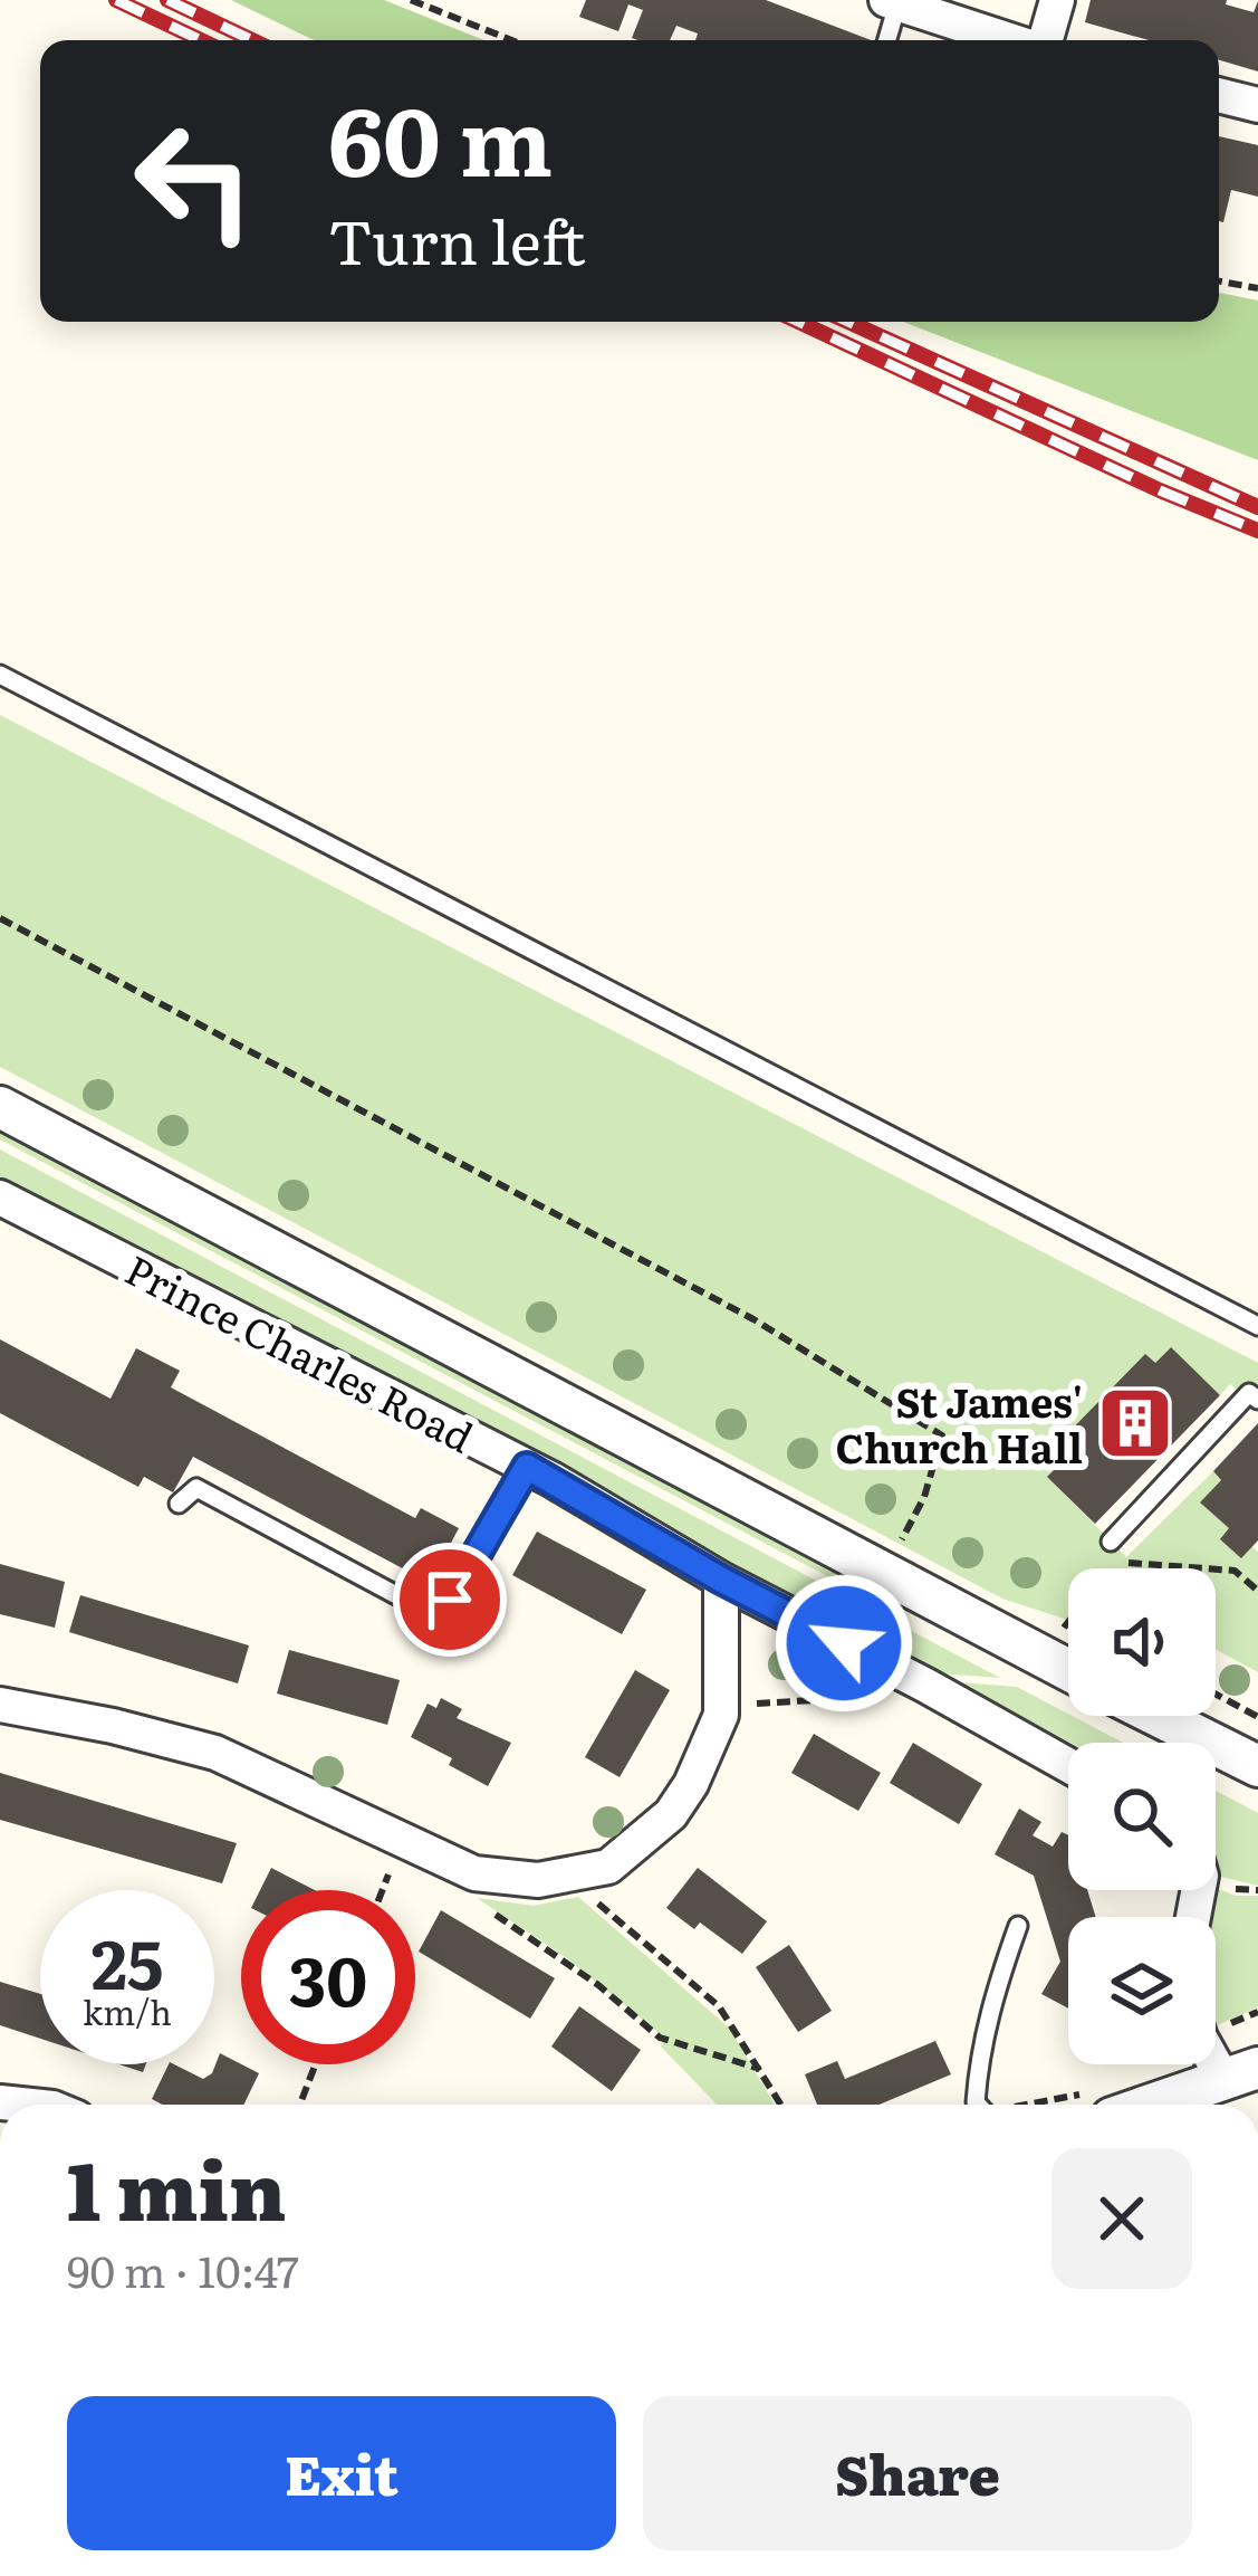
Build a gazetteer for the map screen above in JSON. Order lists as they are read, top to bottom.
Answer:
{
  "streets": {
    "street": ["Prince Charles Road"]
  },
  "places": {
    "building": ["St James' Church Hall"]
  },
  "page": {
    "turn": ["60 m", "Turn left"],
    "speed": "25 km/h",
    "limit": "30",
    "heading": ["1 min", "90 m · 10:47"],
    "buttons": ["Exit", "Share"]
  }
}
